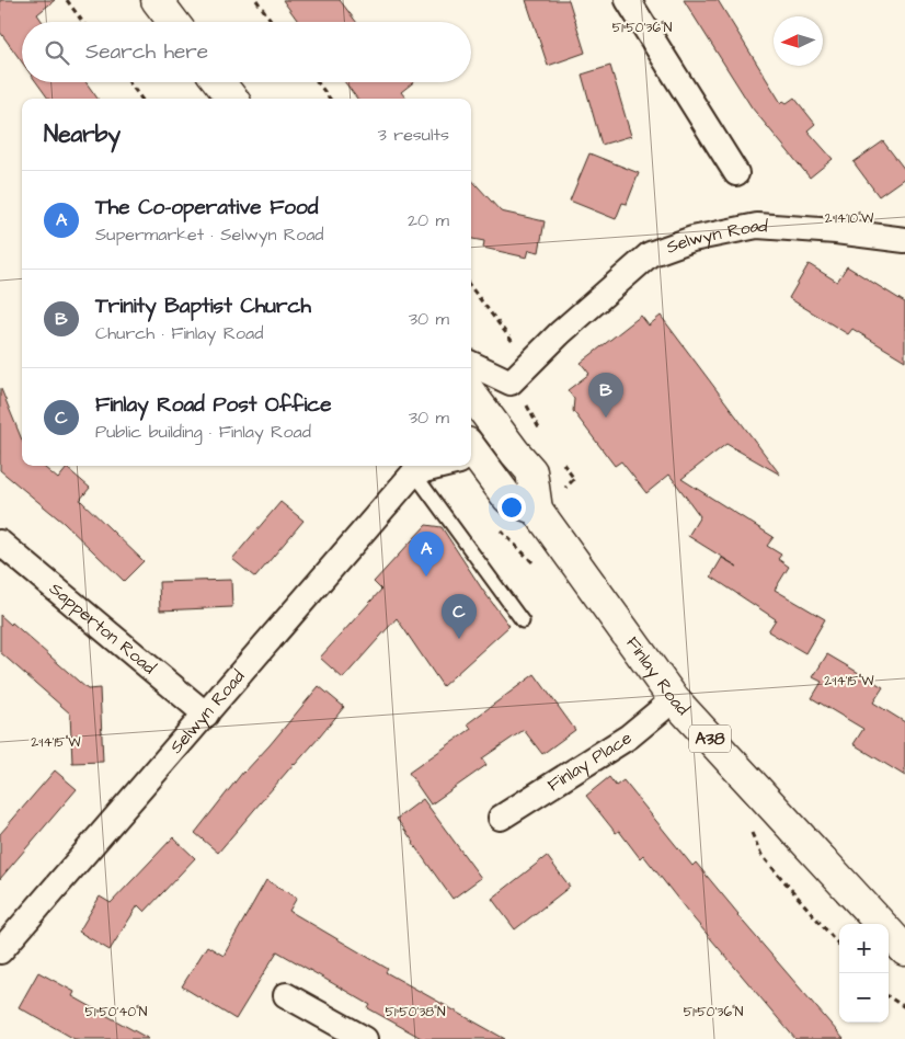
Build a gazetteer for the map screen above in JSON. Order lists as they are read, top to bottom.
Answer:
{
  "streets": {
    "highway": ["Finlay Road", "A38"],
    "street": ["Selwyn Road", "Sapperton Road", "Finlay Place"]
  },
  "crossings": [
    ["Selwyn Road", "Sapperton Road"],
    ["Finlay Road", "A38"],
    ["Finlay Road", "Finlay Place"]
  ],
  "north": "left",
  "page": {
    "search": "Search here",
    "heading": ["Nearby", "3 results"],
    "list": [
      {
        "mark": "A",
        "name": "The Co-operative Food",
        "note": "Supermarket · Selwyn Road",
        "value": "20 m"
      },
      {
        "mark": "B",
        "name": "Trinity Baptist Church",
        "note": "Church · Finlay Road",
        "value": "30 m"
      },
      {
        "mark": "C",
        "name": "Finlay Road Post Office",
        "note": "Public building · Finlay Road",
        "value": "30 m"
      }
    ],
    "pins": ["B", "A", "C"],
    "map_buttons": ["+", "−"]
  },
  "coordinates": [
    "51°50'36\"N",
    "2°14'10\"W",
    "2°14'15\"W",
    "51°50'40\"N",
    "51°50'38\"N"
  ]
}
